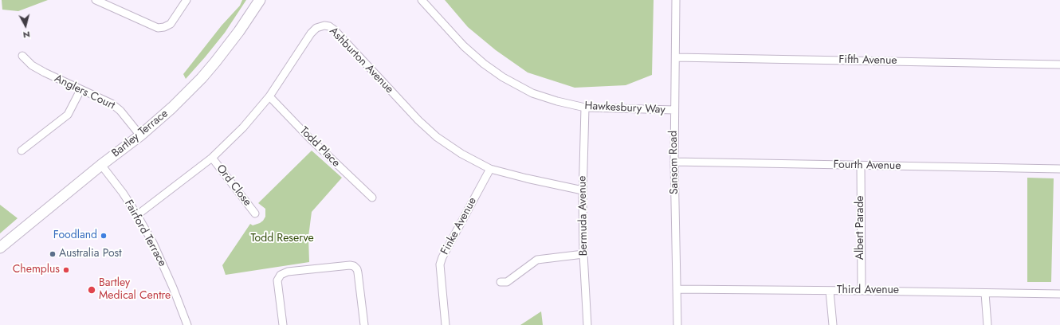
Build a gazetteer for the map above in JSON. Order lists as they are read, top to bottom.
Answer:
{
  "streets": {
    "street": [
      "Ashburton Avenue",
      "Fifth Avenue",
      "Anglers Court",
      "Hawkesbury Way",
      "Bartley Terrace",
      "Todd Place",
      "Sansom Road",
      "Fourth Avenue",
      "Ord Close",
      "Bermuda Avenue",
      "Finke Avenue",
      "Albert Parade",
      "Fairford Terrace",
      "Third Avenue"
    ]
  },
  "crossings": [
    ["Ashburton Avenue", "Todd Place"],
    ["Ashburton Avenue", "Ord Close"],
    ["Ashburton Avenue", "Bermuda Avenue"],
    ["Ashburton Avenue", "Finke Avenue"],
    ["Ashburton Avenue", "Fairford Terrace"],
    ["Fifth Avenue", "Sansom Road"],
    ["Anglers Court", "Bartley Terrace"],
    ["Hawkesbury Way", "Sansom Road"],
    ["Hawkesbury Way", "Bermuda Avenue"],
    ["Bartley Terrace", "Fairford Terrace"],
    ["Sansom Road", "Fourth Avenue"],
    ["Sansom Road", "Third Avenue"],
    ["Fourth Avenue", "Albert Parade"],
    ["Albert Parade", "Third Avenue"]
  ],
  "parks": ["Todd Reserve"],
  "places": [
    "Foodland",
    "Australia Post",
    "Chemplus",
    "Bartley Medical Centre"
  ],
  "north": "bottom"
}
